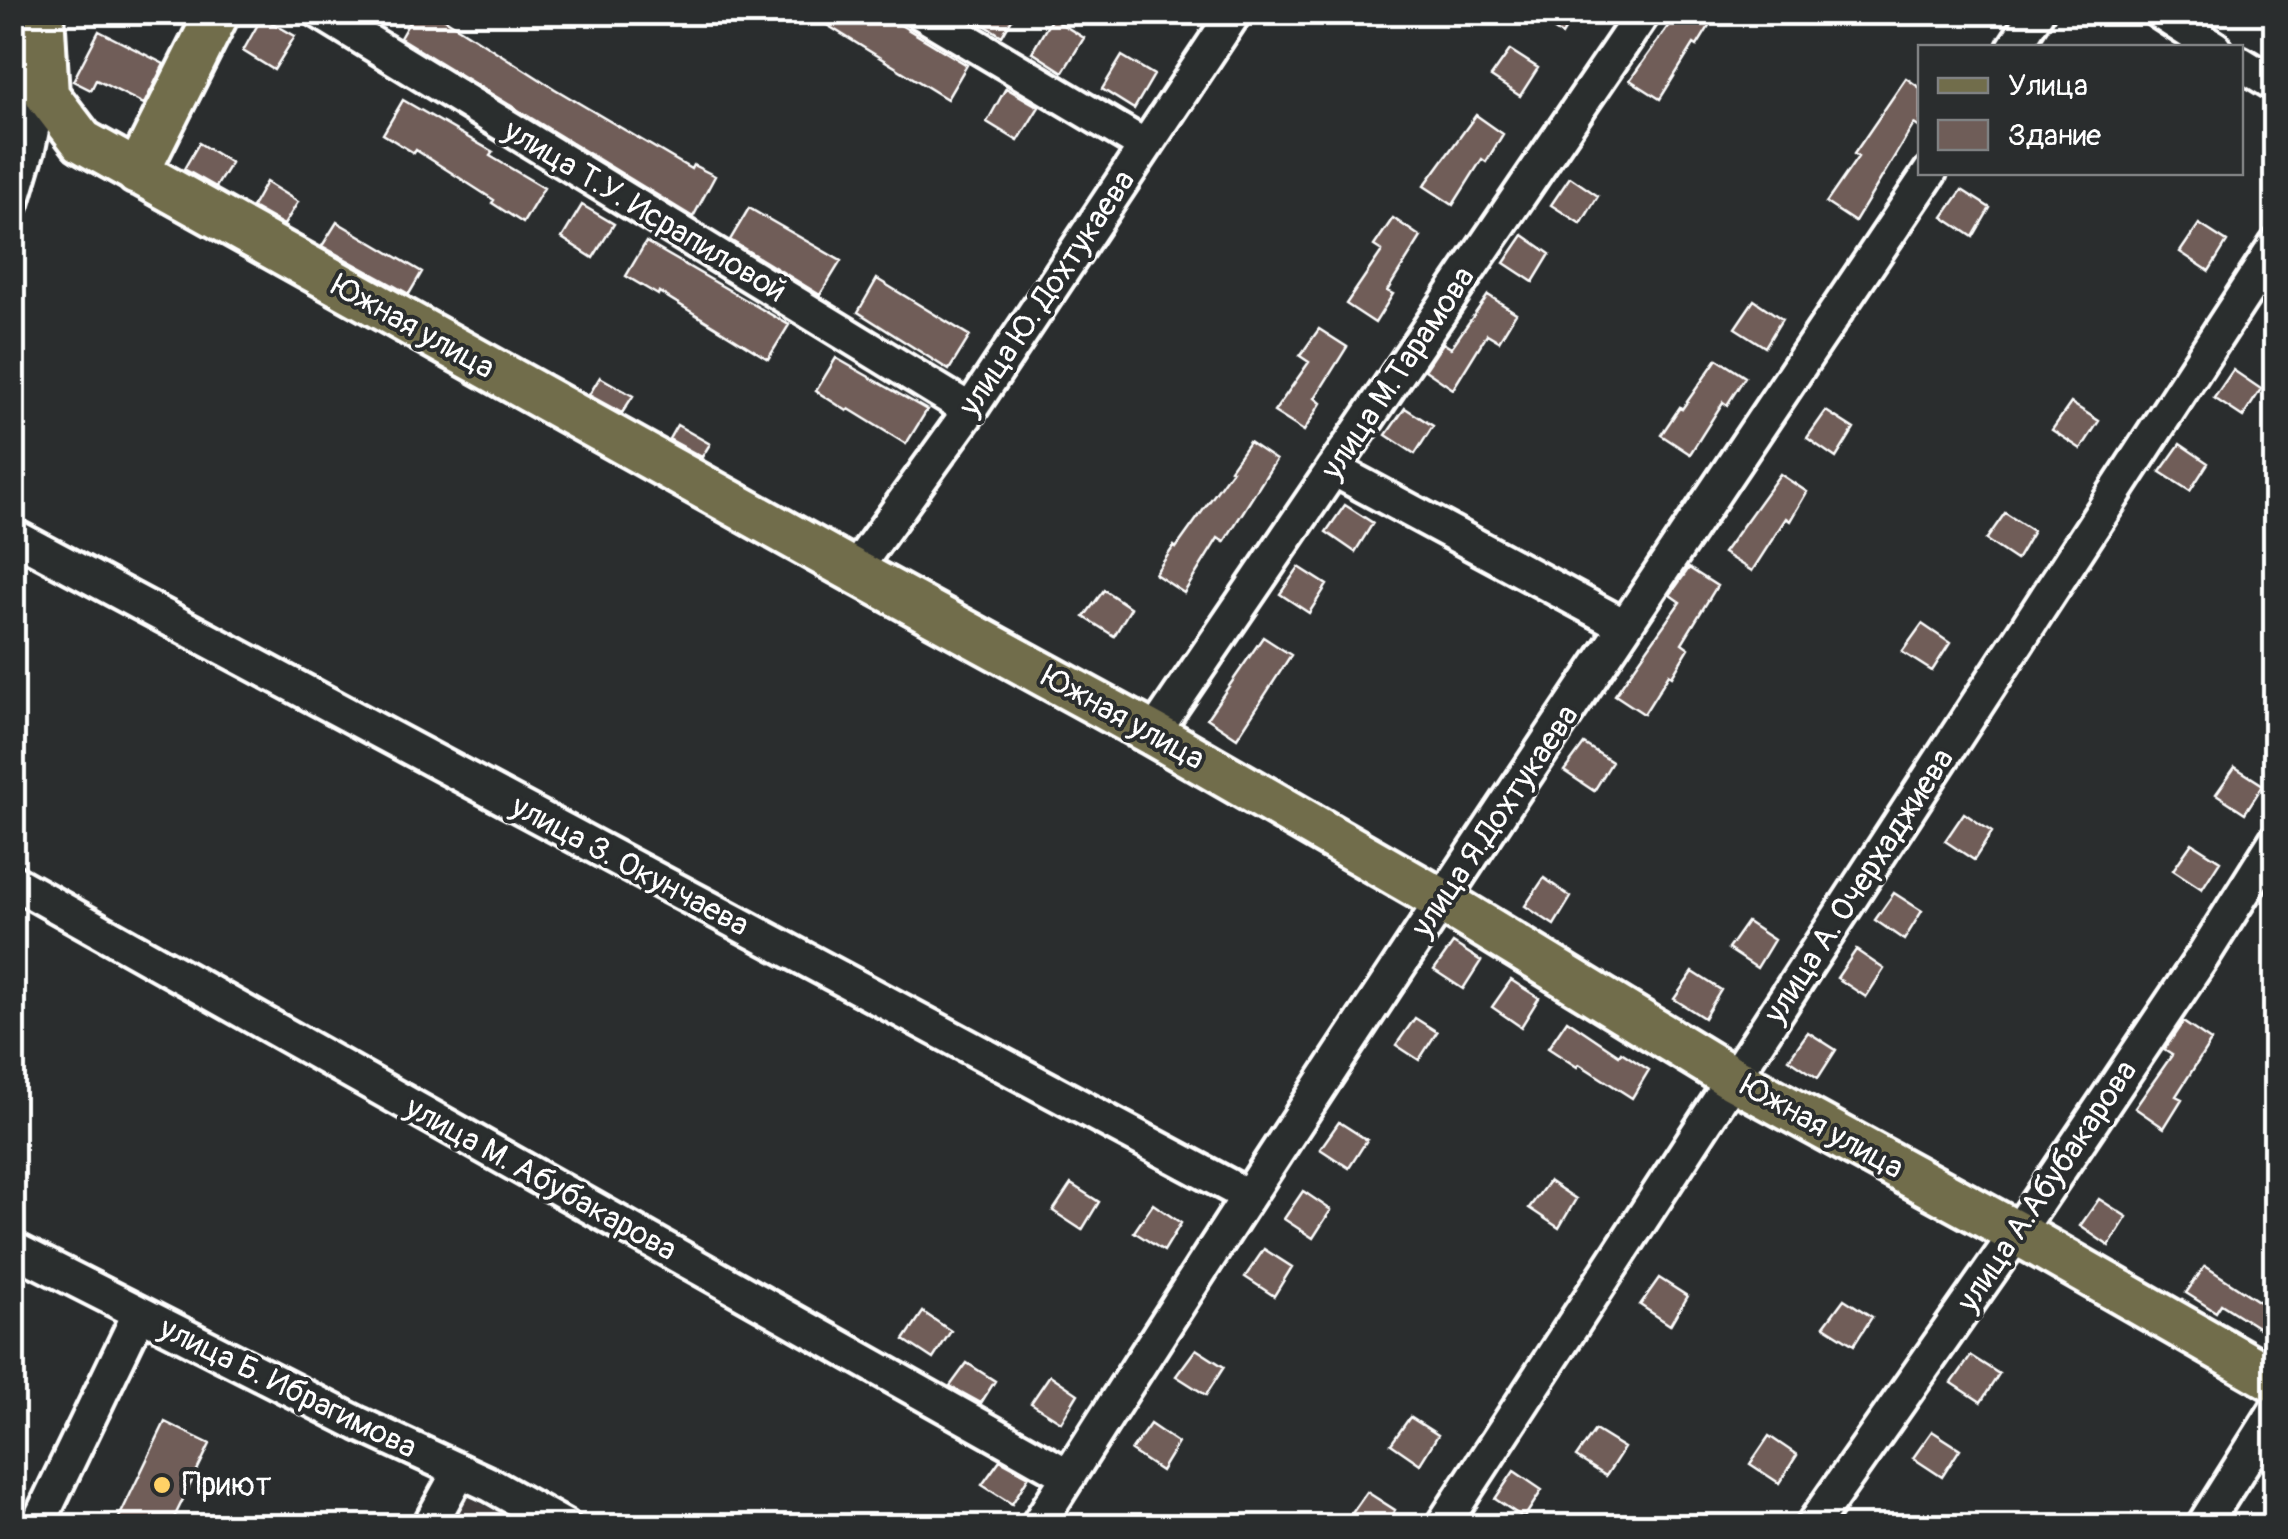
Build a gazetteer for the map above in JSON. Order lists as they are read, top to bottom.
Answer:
{
  "streets": {
    "main road": ["Южная улица"],
    "street": [
      "улица Т.У. Исрапиловой",
      "улица Ю. Дохтукаева",
      "улица М.Тарамова",
      "улица Я.Дохтукаева",
      "улица З. Окунчаева",
      "улица А. Очерхаджиева",
      "улица М. Абубакарова",
      "улица А.Абубакарова",
      "улица Б. Ибрагимова"
    ]
  },
  "crossings": [
    ["улица Т.У. Исрапиловой", "улица Ю. Дохтукаева"],
    ["улица Ю. Дохтукаева", "Южная улица"],
    ["Южная улица", "улица М.Тарамова"],
    ["Южная улица", "улица Я.Дохтукаева"],
    ["Южная улица", "улица А. Очерхаджиева"],
    ["Южная улица", "улица А.Абубакарова"],
    ["улица Я.Дохтукаева", "улица З. Окунчаева"],
    ["улица Я.Дохтукаева", "улица М. Абубакарова"]
  ],
  "places": ["Приют"],
  "legend": ["Улица", "Здание"]
}
